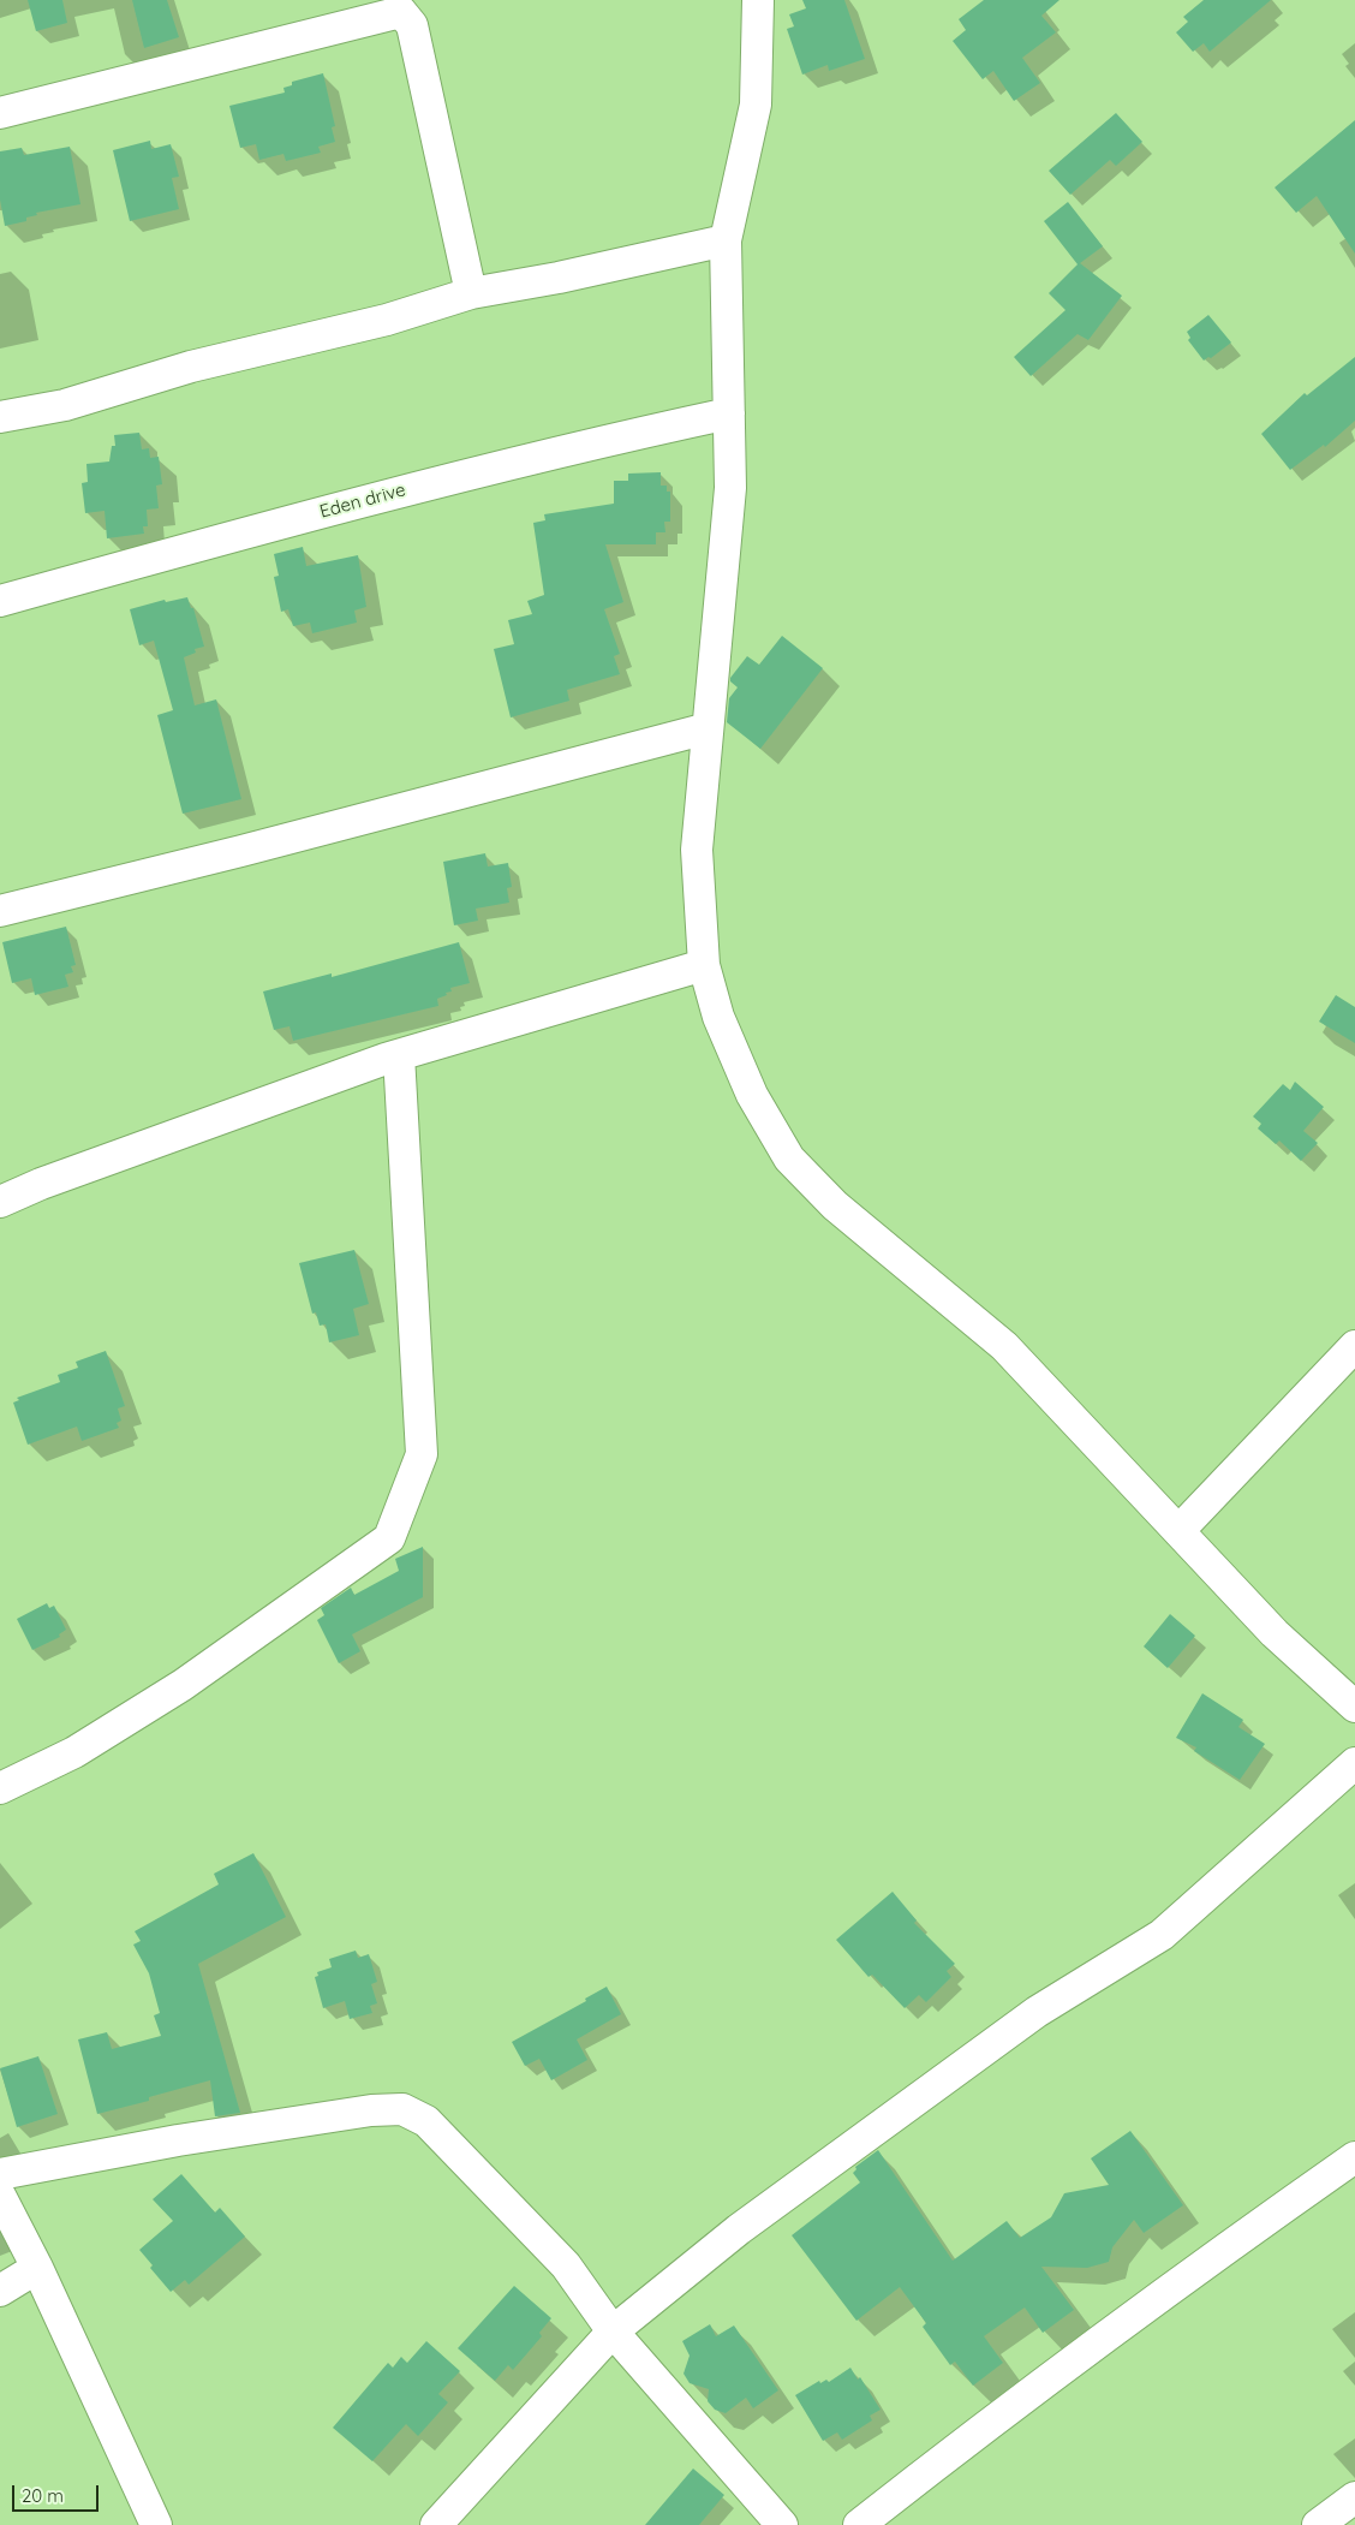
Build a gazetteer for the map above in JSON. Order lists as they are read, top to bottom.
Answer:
{
  "streets": {
    "street": ["Eden drive"]
  },
  "scale_bar": "20 m"
}
